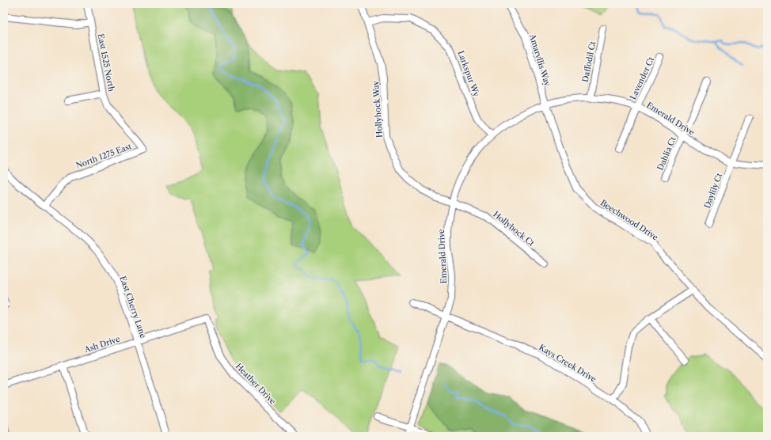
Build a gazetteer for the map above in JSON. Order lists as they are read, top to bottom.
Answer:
{
  "streets": {
    "street": [
      "Amaryllis Way",
      "Daffodil Ct",
      "East 1525 North",
      "Larkspur Wy",
      "Lavender Ct",
      "Hollyhock Way",
      "Emerald Drive",
      "Dahlia Ct",
      "North 1275 East",
      "Daylily Ct",
      "Beechwood Drive",
      "Hollyhock Ct",
      "East Cherry Lane",
      "Ash Drive",
      "Kays Creek Drive",
      "Heather Drive"
    ]
  },
  "crossings": [
    ["Amaryllis Way", "Emerald Drive"],
    ["Amaryllis Way", "Beechwood Drive"],
    ["Daffodil Ct", "Emerald Drive"],
    ["East 1525 North", "North 1275 East"],
    ["Larkspur Wy", "Hollyhock Way"],
    ["Larkspur Wy", "Emerald Drive"],
    ["Lavender Ct", "Emerald Drive"],
    ["Hollyhock Way", "Emerald Drive"],
    ["Hollyhock Way", "Hollyhock Ct"],
    ["Emerald Drive", "Dahlia Ct"],
    ["Emerald Drive", "Daylily Ct"],
    ["Emerald Drive", "Beechwood Drive"],
    ["Emerald Drive", "Hollyhock Ct"],
    ["Emerald Drive", "Kays Creek Drive"],
    ["North 1275 East", "East Cherry Lane"],
    ["East Cherry Lane", "Ash Drive"],
    ["Ash Drive", "Heather Drive"]
  ]
}
